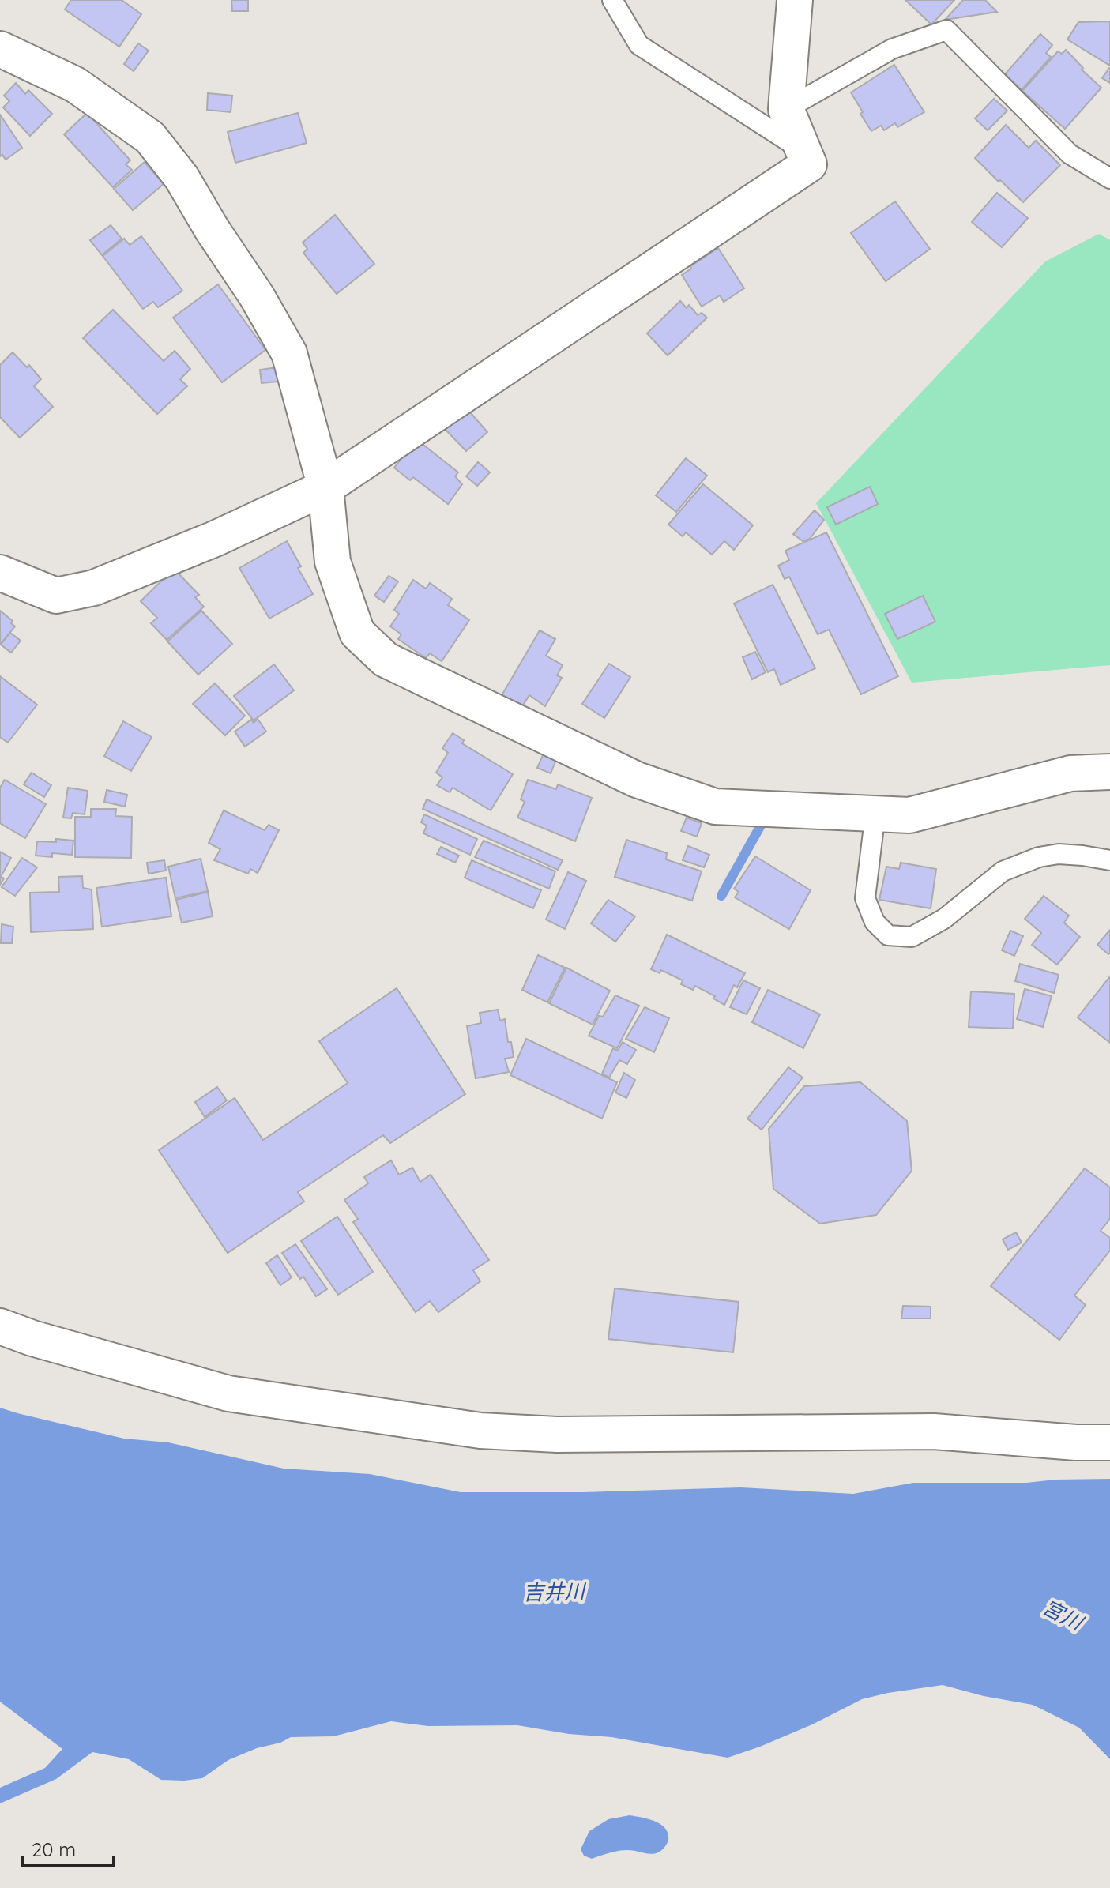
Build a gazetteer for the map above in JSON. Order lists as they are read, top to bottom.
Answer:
{
  "water": ["吉井川", "宮川"],
  "scale_bar": "20 m"
}
